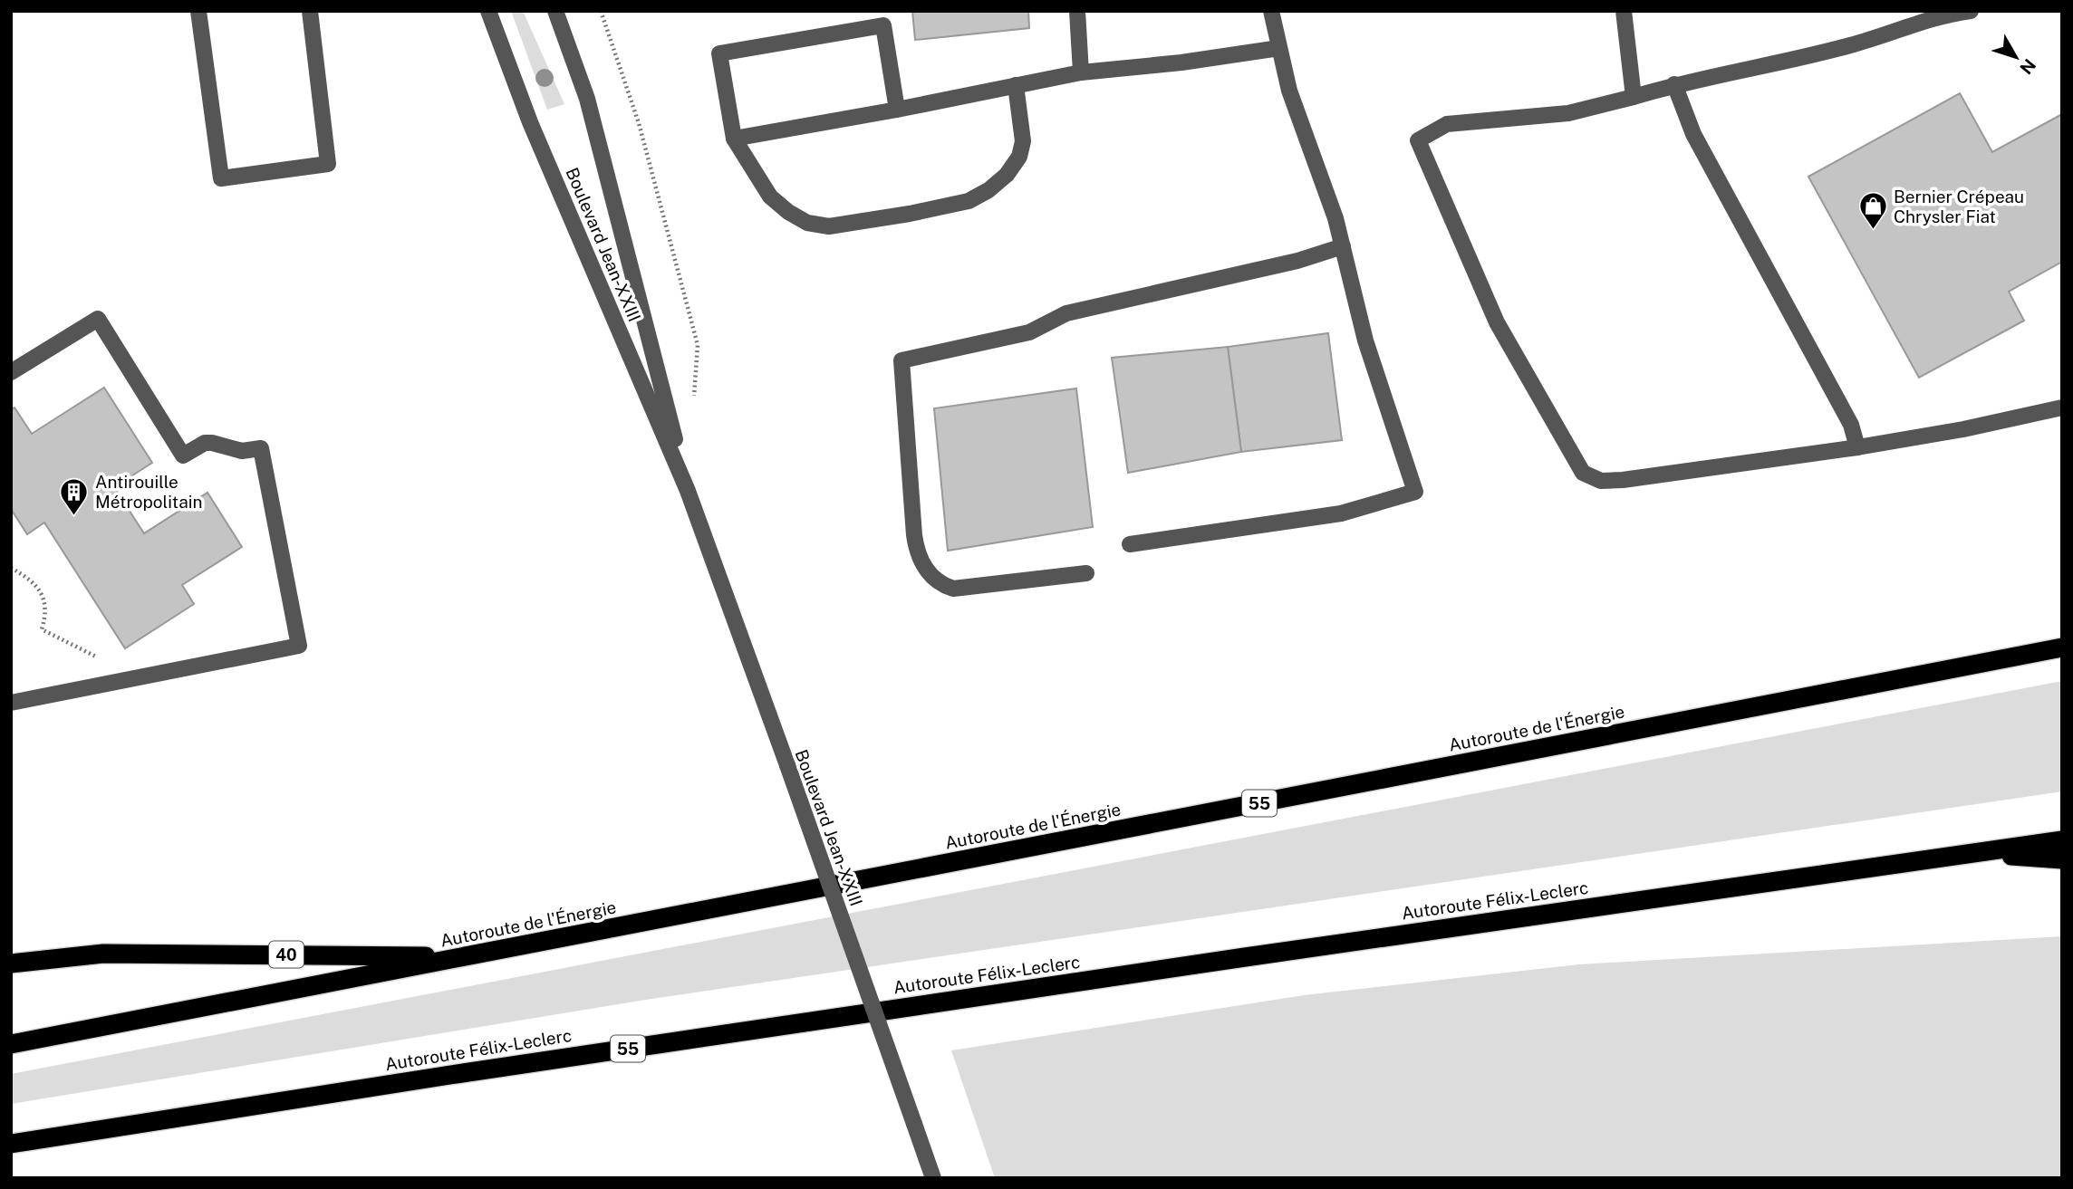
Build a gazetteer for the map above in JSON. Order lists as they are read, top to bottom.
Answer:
{
  "streets": {
    "highway": [
      "Autoroute de l'Énergie",
      "55",
      "Autoroute Félix-Leclerc",
      "40"
    ],
    "street": ["Boulevard Jean-XXIII"]
  },
  "crossings": [
    ["Autoroute de l'Énergie", "40"],
    ["55", "Autoroute Félix-Leclerc"]
  ],
  "places": {
    "shop": ["Bernier Crépeau Chrysler Fiat"],
    "building": ["Antirouille Métropolitain"]
  },
  "north": "bottom right"
}
